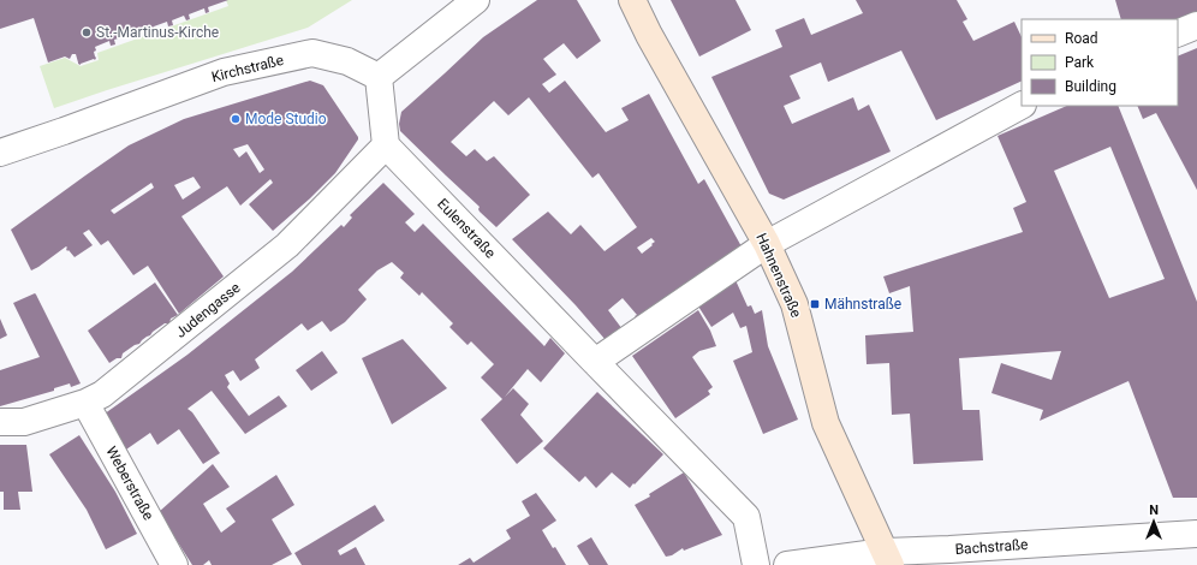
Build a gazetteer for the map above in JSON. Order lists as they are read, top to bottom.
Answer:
{
  "streets": {
    "main road": ["Hahnenstraße"],
    "street": [
      "Kirchstraße",
      "Eulenstraße",
      "Judengasse",
      "Weberstraße",
      "Bachstraße"
    ]
  },
  "crossings": [
    ["Eulenstraße", "Judengasse"],
    ["Hahnenstraße", "Bachstraße"],
    ["Judengasse", "Weberstraße"]
  ],
  "places": {
    "other": ["St.-Martinus-Kirche", "Mode Studio"],
    "transit": ["Mähnstraße"]
  },
  "legend": ["Road", "Park", "Building"],
  "north": "top"
}
